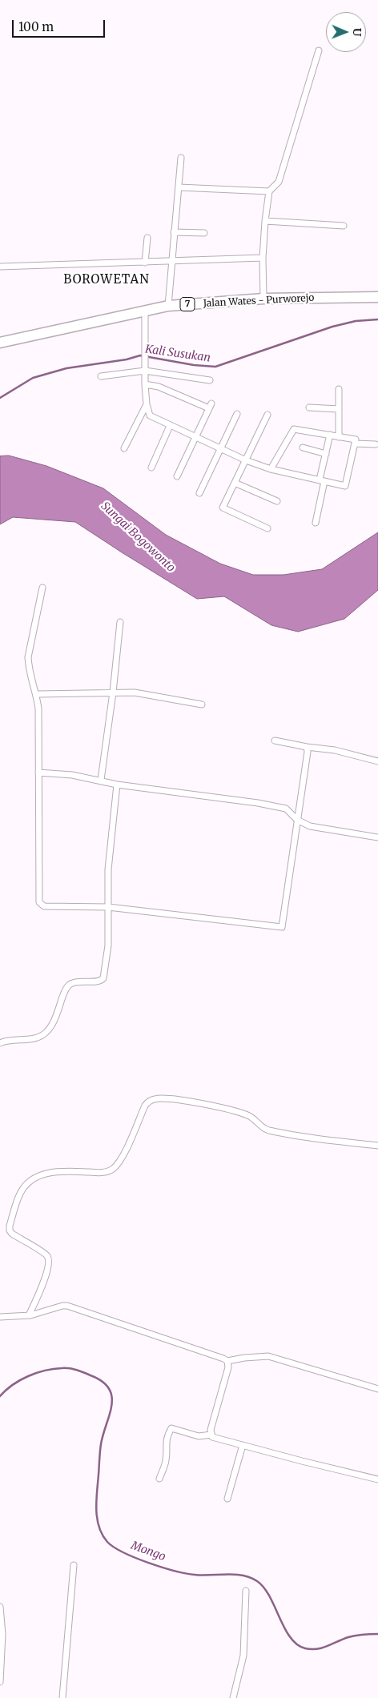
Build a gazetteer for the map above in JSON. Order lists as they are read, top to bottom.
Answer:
{
  "streets": {
    "highway": ["Jalan Wates - Purworejo", "7"]
  },
  "districts": ["BOROWETAN"],
  "water": ["Kali Susukan", "Sungai Bogowonto", "Mongo"],
  "scale_bar": "100 m",
  "north": "right"
}
